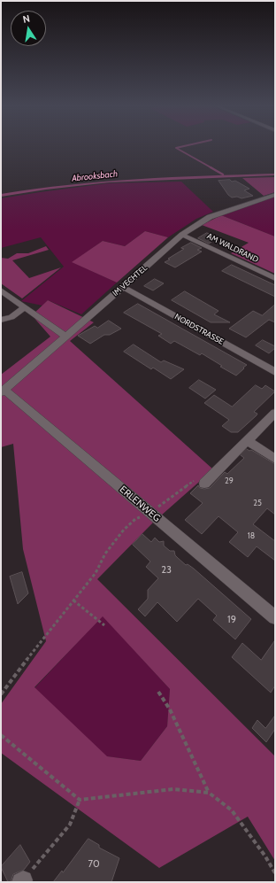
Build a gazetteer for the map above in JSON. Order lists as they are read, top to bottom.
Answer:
{
  "streets": {
    "street": [
      "AM WALDRAND",
      "IM VECHTEL",
      "NORDSTRASSE",
      "ERLENWEG"
    ]
  },
  "crossings": [
    ["AM WALDRAND", "IM VECHTEL"],
    ["IM VECHTEL", "NORDSTRASSE"],
    ["IM VECHTEL", "ERLENWEG"]
  ],
  "water": ["Abrooksbach"],
  "house_numbers": [
    "29",
    "25",
    "18",
    "23",
    "19",
    "70"
  ],
  "north": "top"
}
